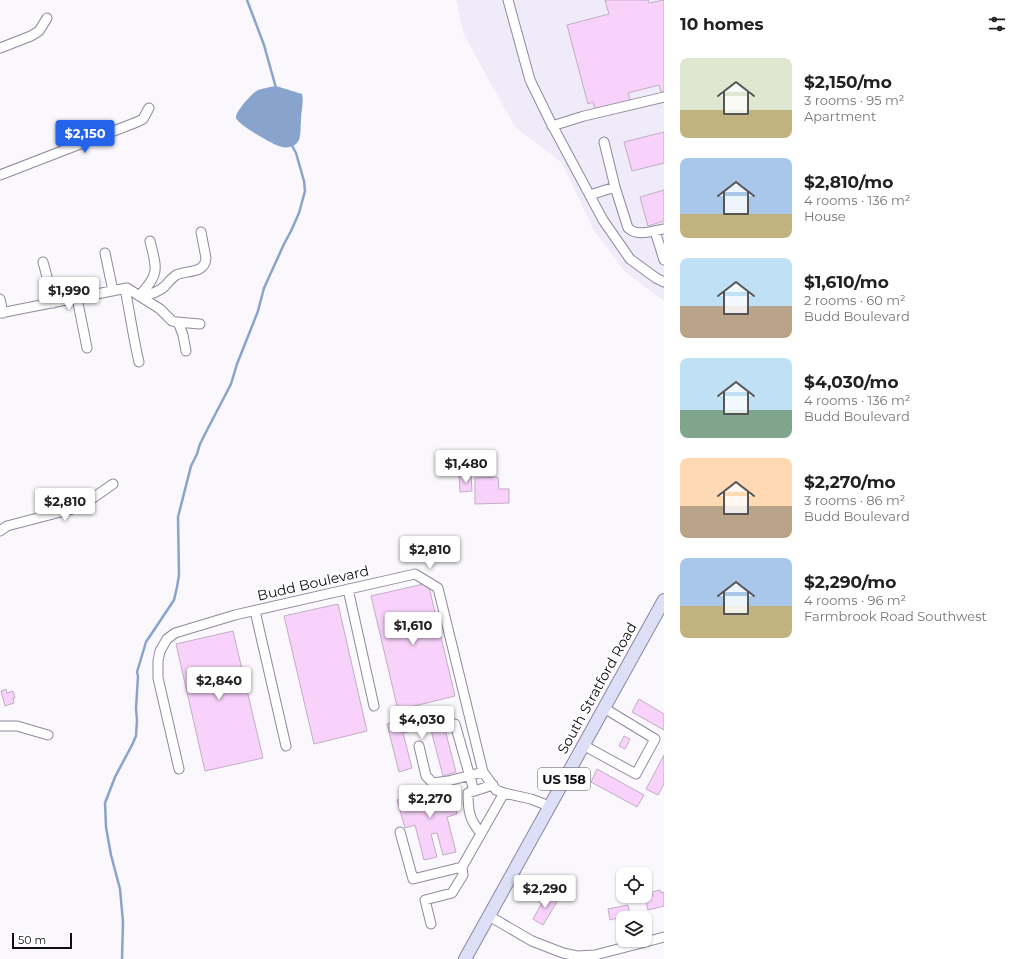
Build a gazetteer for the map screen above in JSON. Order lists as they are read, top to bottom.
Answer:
{
  "streets": {
    "main road": ["South Stratford Road", "US 158"],
    "street": ["Budd Boulevard"]
  },
  "crossings": [
    ["Budd Boulevard", "South Stratford Road"]
  ],
  "scale_bar": "50 m",
  "page": {
    "heading": "10 homes",
    "list": [
      {
        "name": "$2,150/mo",
        "note": "3 rooms · 95 m² · Apartment"
      },
      {
        "name": "$2,810/mo",
        "note": "4 rooms · 136 m² · House"
      },
      {
        "name": "$1,610/mo",
        "note": "2 rooms · 60 m² · Budd Boulevard"
      },
      {
        "name": "$4,030/mo",
        "note": "4 rooms · 136 m² · Budd Boulevard"
      },
      {
        "name": "$2,270/mo",
        "note": "3 rooms · 86 m² · Budd Boulevard"
      },
      {
        "name": "$2,290/mo",
        "note": "4 rooms · 96 m² · Farmbrook Road Southwest"
      }
    ],
    "price": [
      "$2,150",
      "$1,990",
      "$1,480",
      "$2,810",
      "$2,810",
      "$1,610",
      "$2,840",
      "$4,030",
      "$2,270",
      "$2,290"
    ],
    "scale": "50 m"
  }
}
